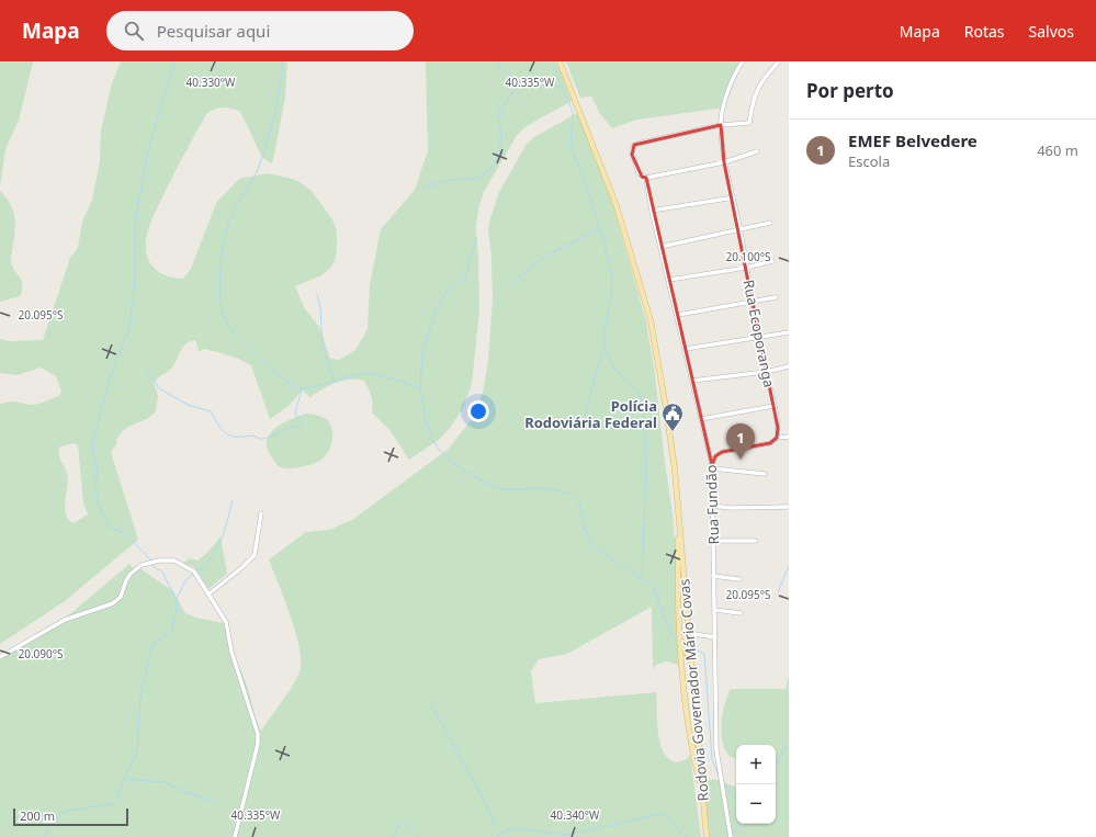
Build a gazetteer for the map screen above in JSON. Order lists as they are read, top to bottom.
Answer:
{
  "streets": {
    "main road": ["Rodovia Governador Mário Covas"],
    "street": ["Rua Ecoporanga", "Rua Fundão"]
  },
  "crossings": [
    ["Rua Ecoporanga", "Rua Fundão"]
  ],
  "places": {
    "public building": ["Polícia Rodoviária Federal"]
  },
  "scale_bar": "200 m",
  "page": {
    "header": "Mapa",
    "search": "Pesquisar aqui",
    "nav": ["Mapa", "Rotas", "Salvos"],
    "heading": "Por perto",
    "list": [
      {
        "mark": "1",
        "name": "EMEF Belvedere",
        "note": "Escola",
        "value": "460 m"
      }
    ],
    "pins": "1",
    "map_buttons": ["+", "−"],
    "scale": "200 m"
  },
  "coordinates": [
    "40.330°W",
    "40.335°W",
    "20.100°S",
    "20.095°S",
    "20.090°S",
    "40.340°W"
  ]
}
